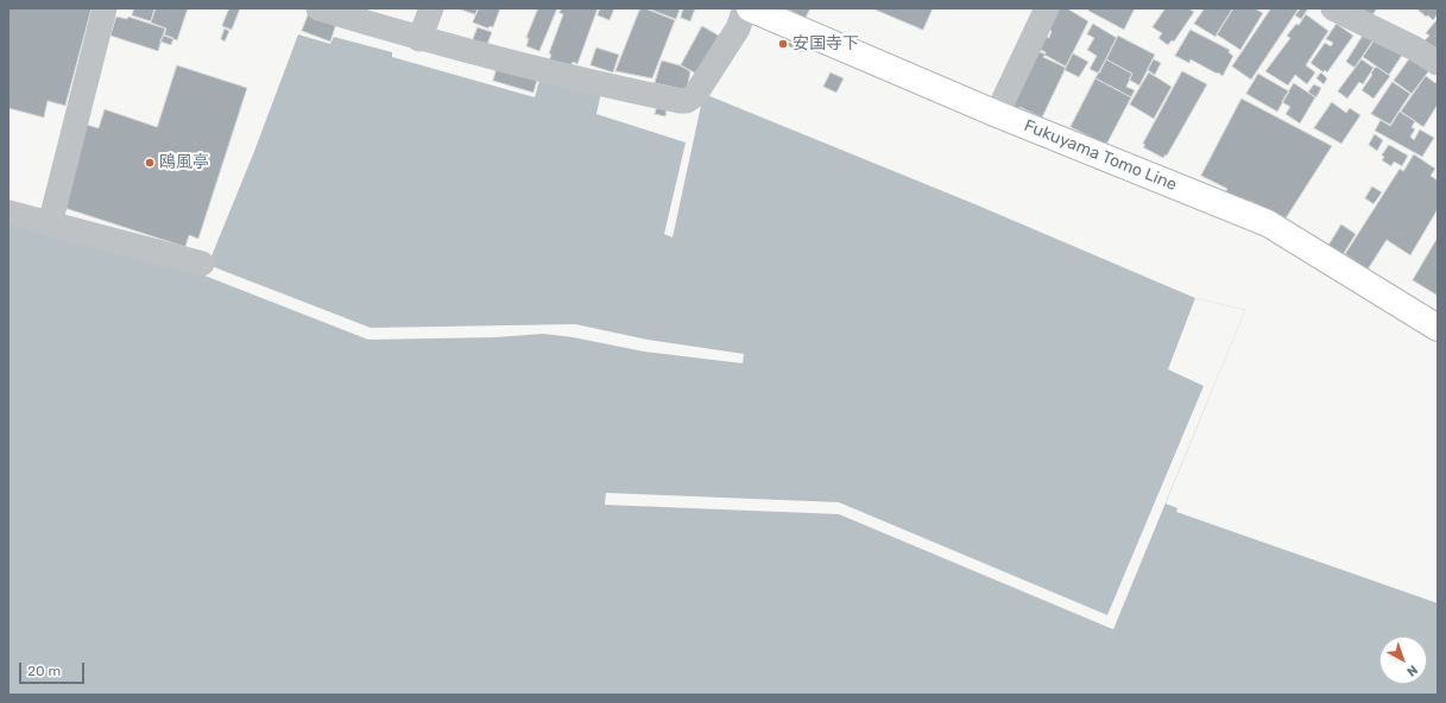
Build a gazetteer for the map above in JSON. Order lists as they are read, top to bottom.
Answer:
{
  "streets": {
    "main road": ["Fukuyama Tomo Line"]
  },
  "places": ["安国寺下", "鴎風亭"],
  "scale_bar": "20 m",
  "north": "bottom right"
}
